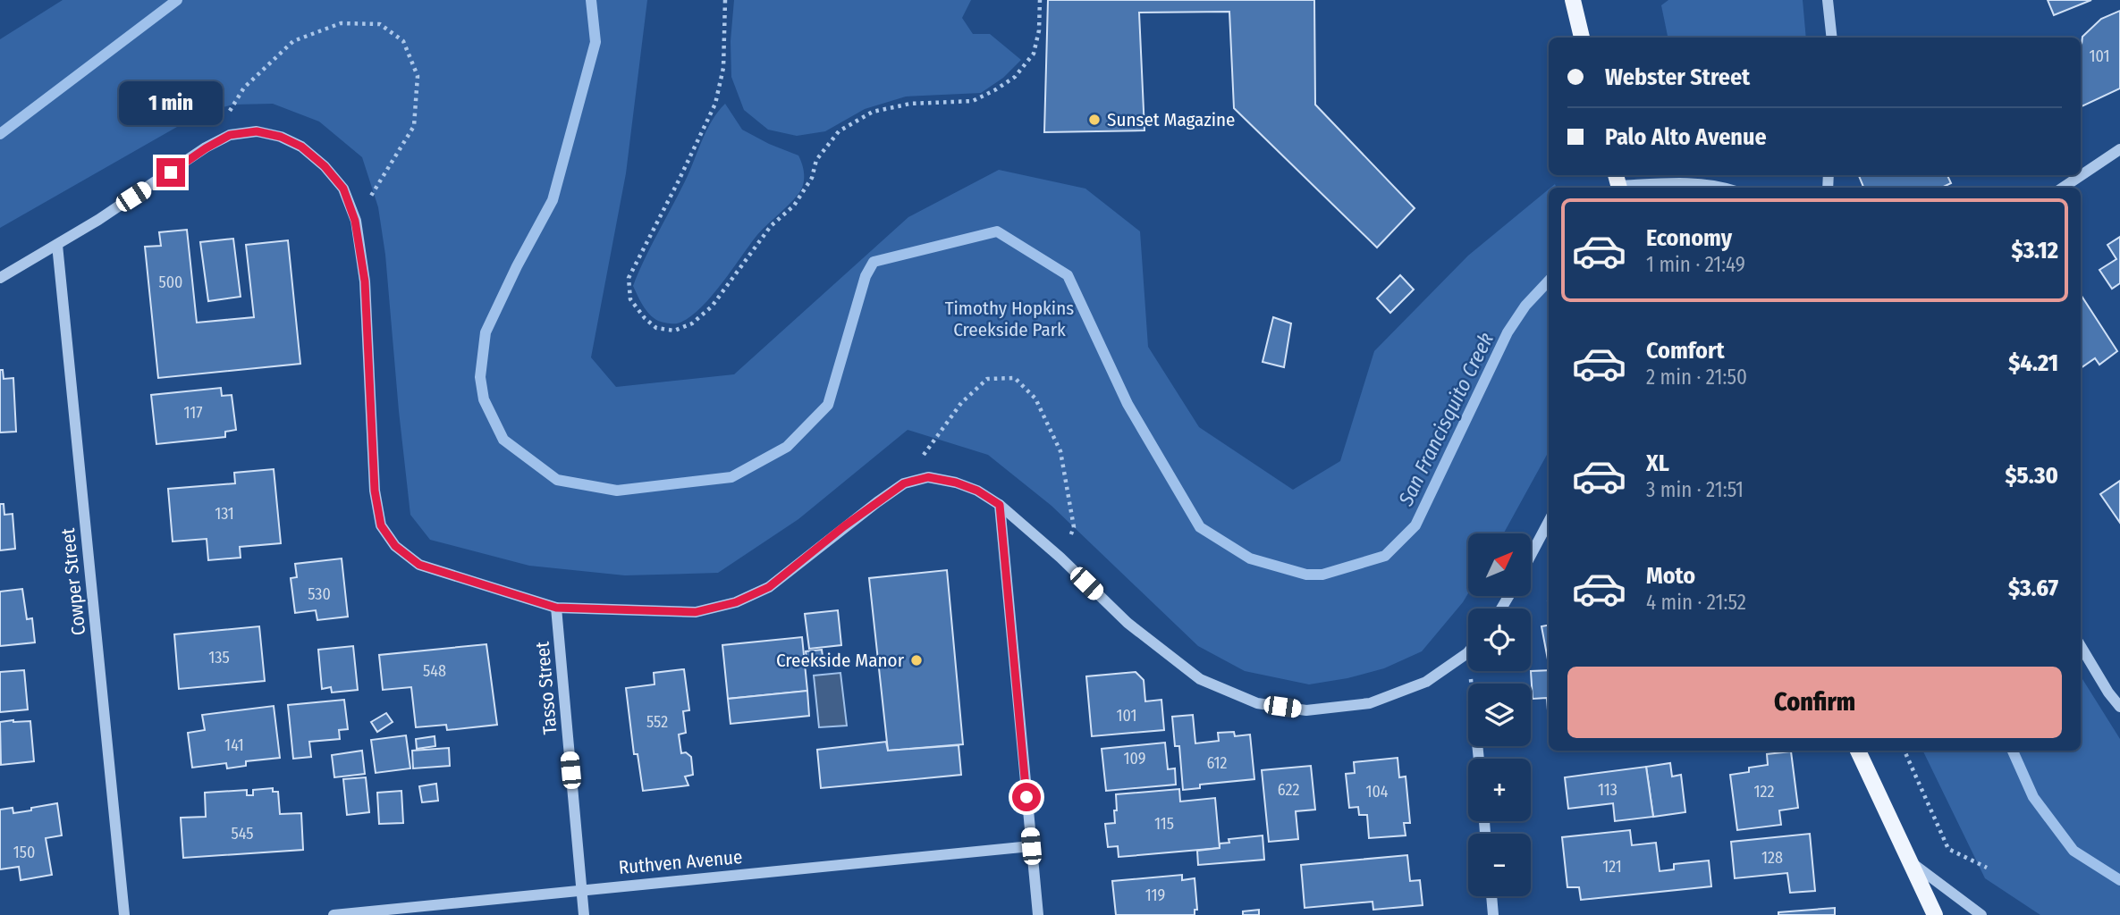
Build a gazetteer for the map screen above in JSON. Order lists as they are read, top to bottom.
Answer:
{
  "streets": {
    "street": ["Cowper Street", "Tasso Street", "Ruthven Avenue"]
  },
  "crossings": [
    ["Tasso Street", "Ruthven Avenue"]
  ],
  "water": ["San Francisquito Creek"],
  "parks": ["Timothy Hopkins Creekside Park"],
  "places": ["Sunset Magazine", "Creekside Manor"],
  "house_numbers": [
    "101",
    "500",
    "117",
    "131",
    "530",
    "135",
    "548",
    "101",
    "552",
    "141",
    "109",
    "612",
    "622",
    "113",
    "104",
    "122",
    "115",
    "545",
    "150",
    "128",
    "121",
    "119"
  ],
  "north": "top right",
  "page": {
    "banner": ["Webster Street", "Palo Alto Avenue"],
    "bubble": "1 min",
    "list": [
      {
        "name": "Economy",
        "note": "1 min · 21:49",
        "value": "$3.12"
      },
      {
        "name": "Comfort",
        "note": "2 min · 21:50",
        "value": "$4.21"
      },
      {
        "name": "XL",
        "note": "3 min · 21:51",
        "value": "$5.30"
      },
      {
        "name": "Moto",
        "note": "4 min · 21:52",
        "value": "$3.67"
      }
    ],
    "map_buttons": ["+", "−"],
    "buttons": "Confirm"
  }
}
